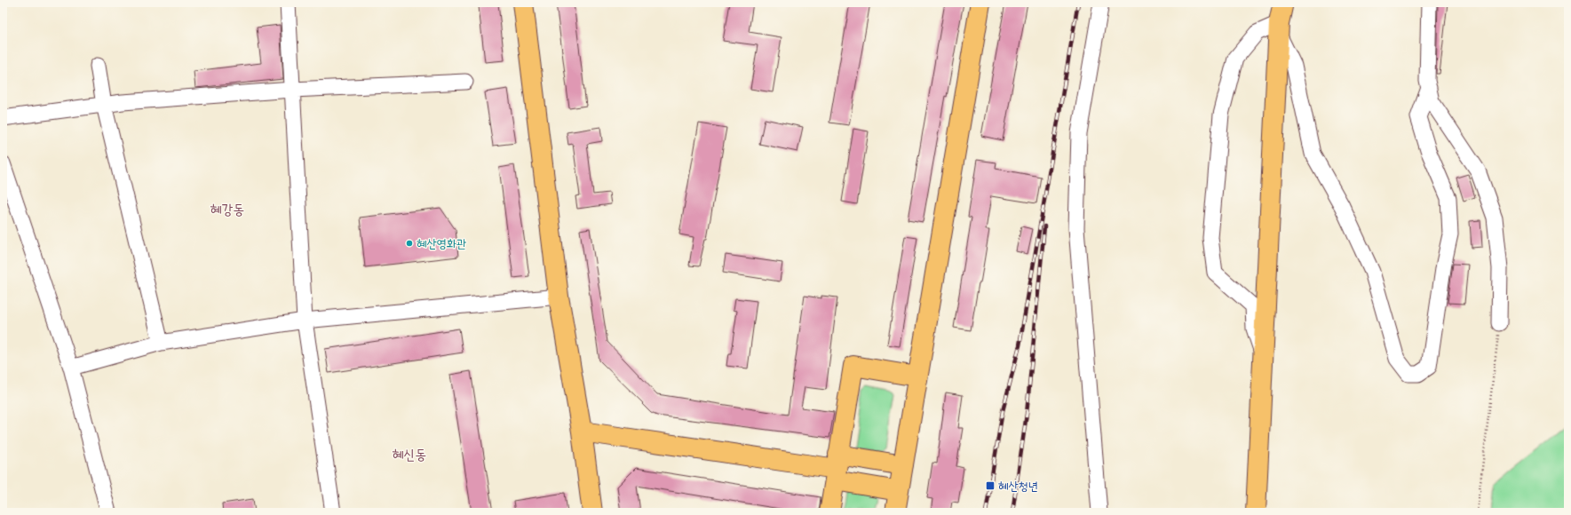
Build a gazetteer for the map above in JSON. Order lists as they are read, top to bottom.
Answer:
{
  "districts": ["혜강동", "혜신동"],
  "places": {
    "other": ["혜산영화관"],
    "transit": ["혜산청년"]
  }
}
